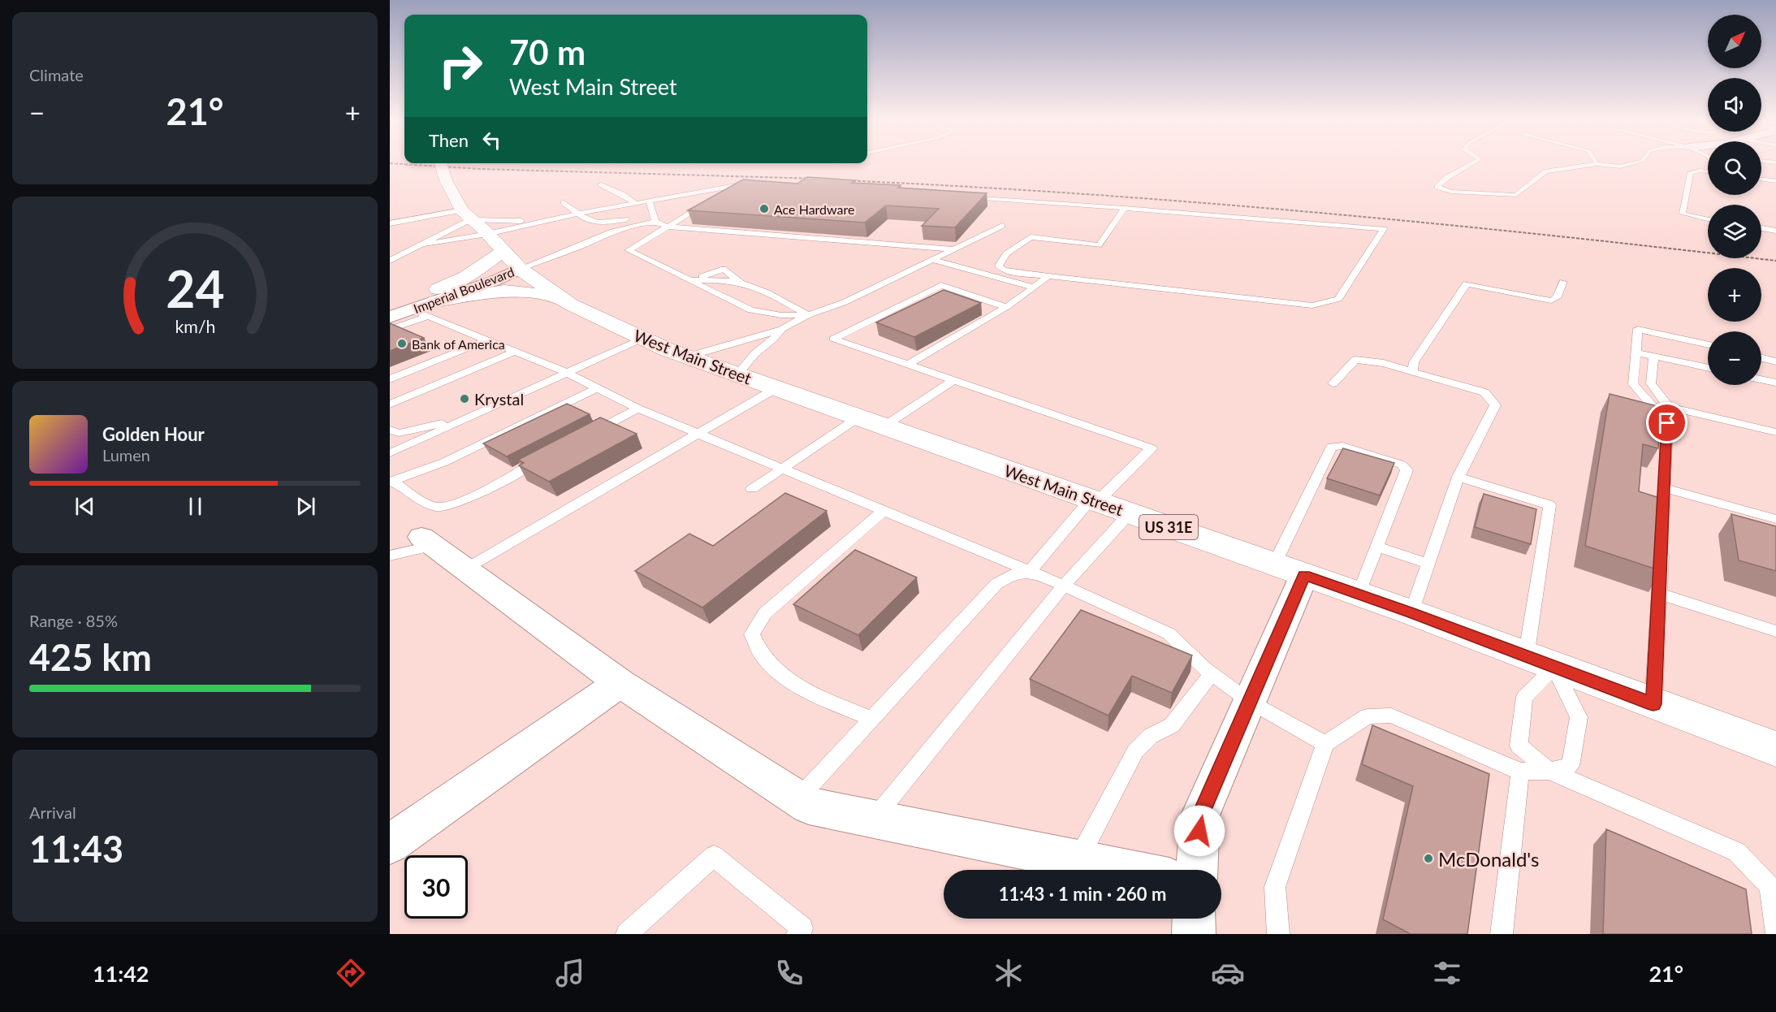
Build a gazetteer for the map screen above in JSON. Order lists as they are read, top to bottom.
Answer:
{
  "streets": {
    "main road": ["West Main Street", "US 31E"],
    "street": ["Imperial Boulevard"]
  },
  "crossings": [
    ["Imperial Boulevard", "West Main Street"]
  ],
  "places": [
    "Ace Hardware",
    "Bank of America",
    "Krystal",
    "McDonald's"
  ],
  "north": "top right",
  "page": {
    "tile": [
      "Climate",
      ["Range · 85%", "425 km"],
      ["Arrival", "11:43"]
    ],
    "map_buttons": ["+", "−"],
    "turn": ["70 m", "West Main Street"],
    "heat": ["−", "21°", "+"],
    "then": "Then",
    "song": ["Golden Hour", "Lumen"],
    "limit": "30",
    "trip": "11:43 · 1 min · 260 m",
    "tabs": ["11:42", "21°"],
    "gauge": ["24", "km/h"]
  }
}
